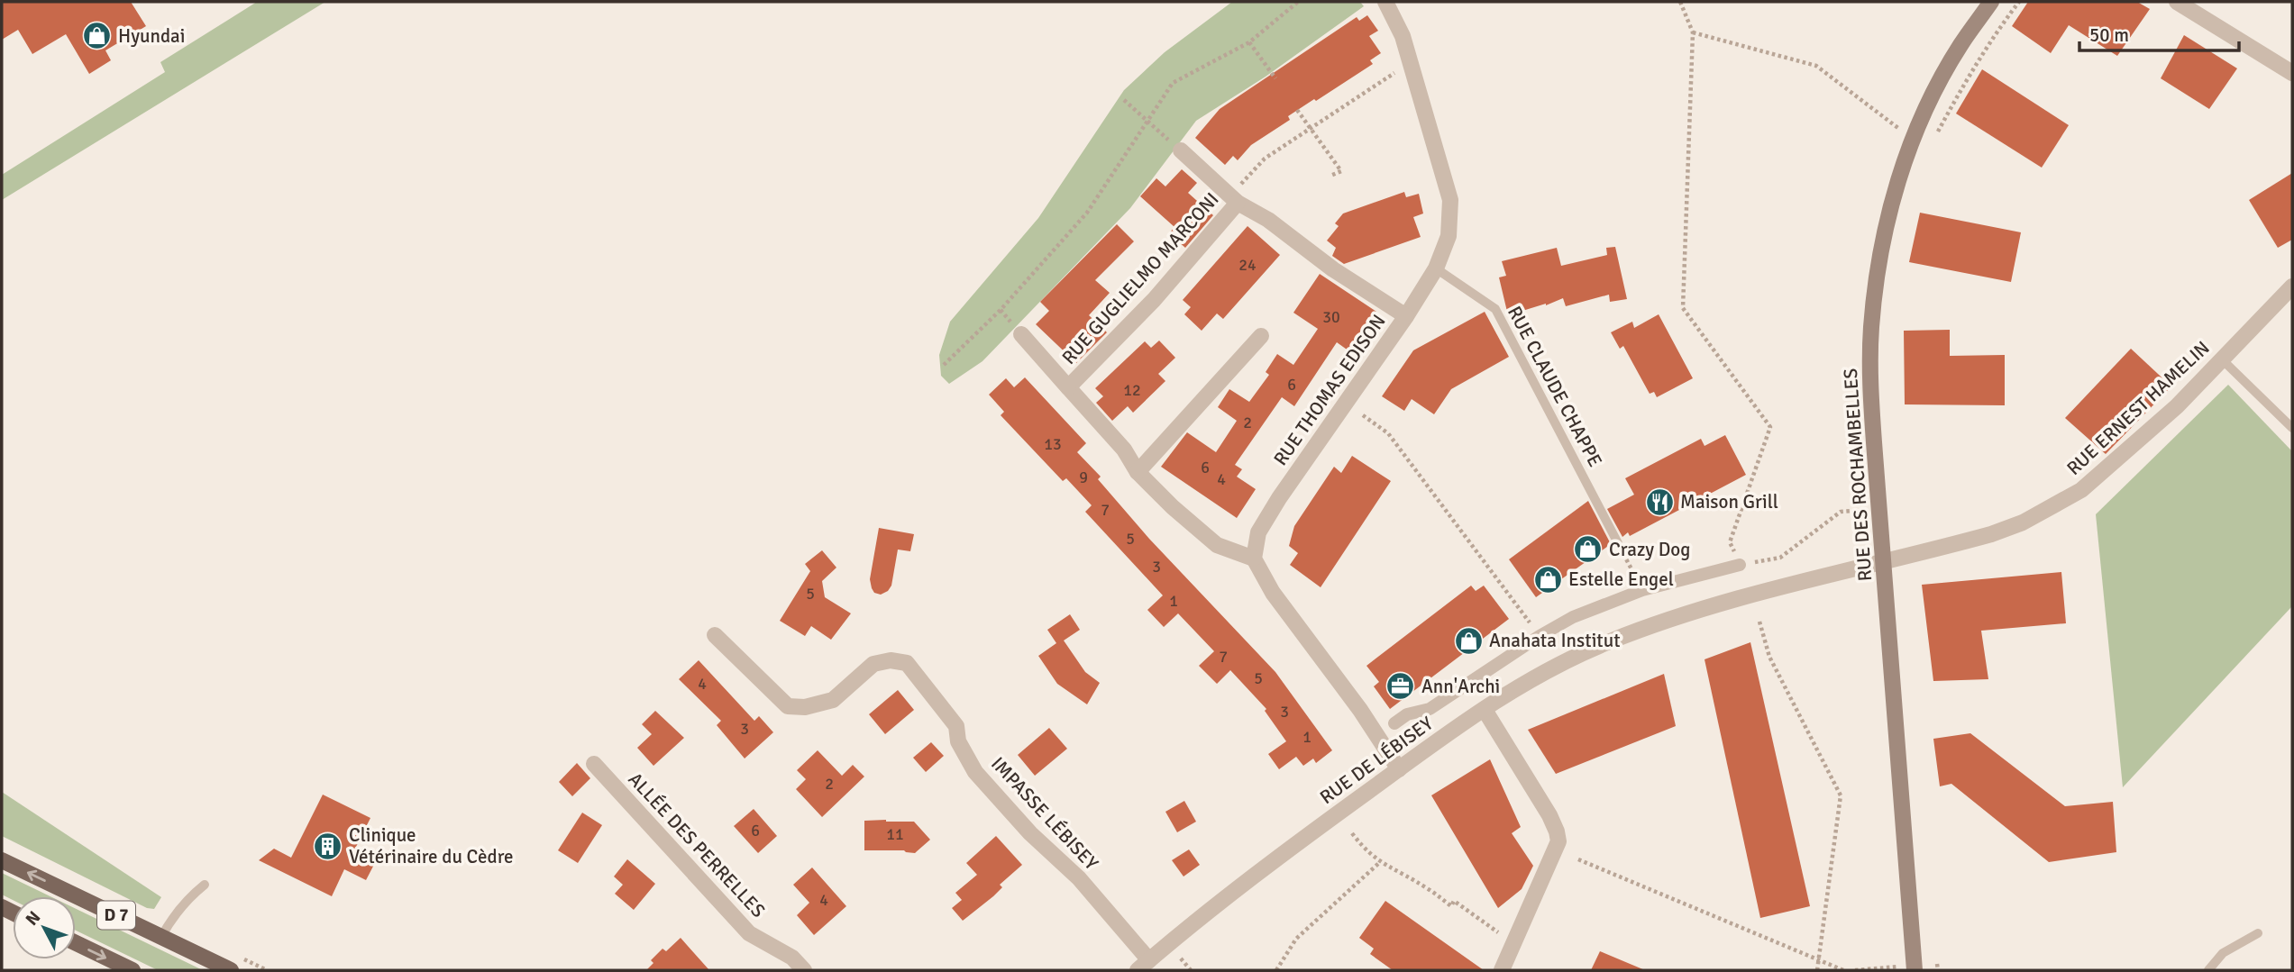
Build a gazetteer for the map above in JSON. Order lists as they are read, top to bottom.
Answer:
{
  "streets": {
    "main road": ["RUE DES ROCHAMBELLES", "D 7"],
    "street": [
      "RUE GUGLIELMO MARCONI",
      "RUE THOMAS EDISON",
      "RUE ERNEST HAMELIN",
      "RUE DE LÉBISEY",
      "IMPASSE LÉBISEY",
      "ALLÉE DES PERRELLES"
    ],
    "lane": ["RUE CLAUDE CHAPPE"]
  },
  "crossings": [
    ["RUE GUGLIELMO MARCONI", "RUE THOMAS EDISON"],
    ["RUE CLAUDE CHAPPE", "RUE THOMAS EDISON"],
    ["RUE ERNEST HAMELIN", "RUE DES ROCHAMBELLES"],
    ["RUE ERNEST HAMELIN", "RUE DE LÉBISEY"],
    ["RUE DES ROCHAMBELLES", "RUE DE LÉBISEY"],
    ["RUE DE LÉBISEY", "IMPASSE LÉBISEY"]
  ],
  "places": {
    "shop": [
      "Hyundai",
      "Crazy Dog",
      "Estelle Engel",
      "Anahata Institut"
    ],
    "restaurant": ["Maison Grill"],
    "office": ["Ann'Archi"],
    "building": ["Clinique Vétérinaire du Cèdre"]
  },
  "house_numbers": [
    "24",
    "30",
    "6",
    "12",
    "2",
    "13",
    "6",
    "9",
    "4",
    "7",
    "5",
    "3",
    "5",
    "1",
    "7",
    "5",
    "4",
    "3",
    "3",
    "1",
    "2",
    "6",
    "11",
    "4"
  ],
  "scale_bar": "50 m",
  "north": "top left"
}
